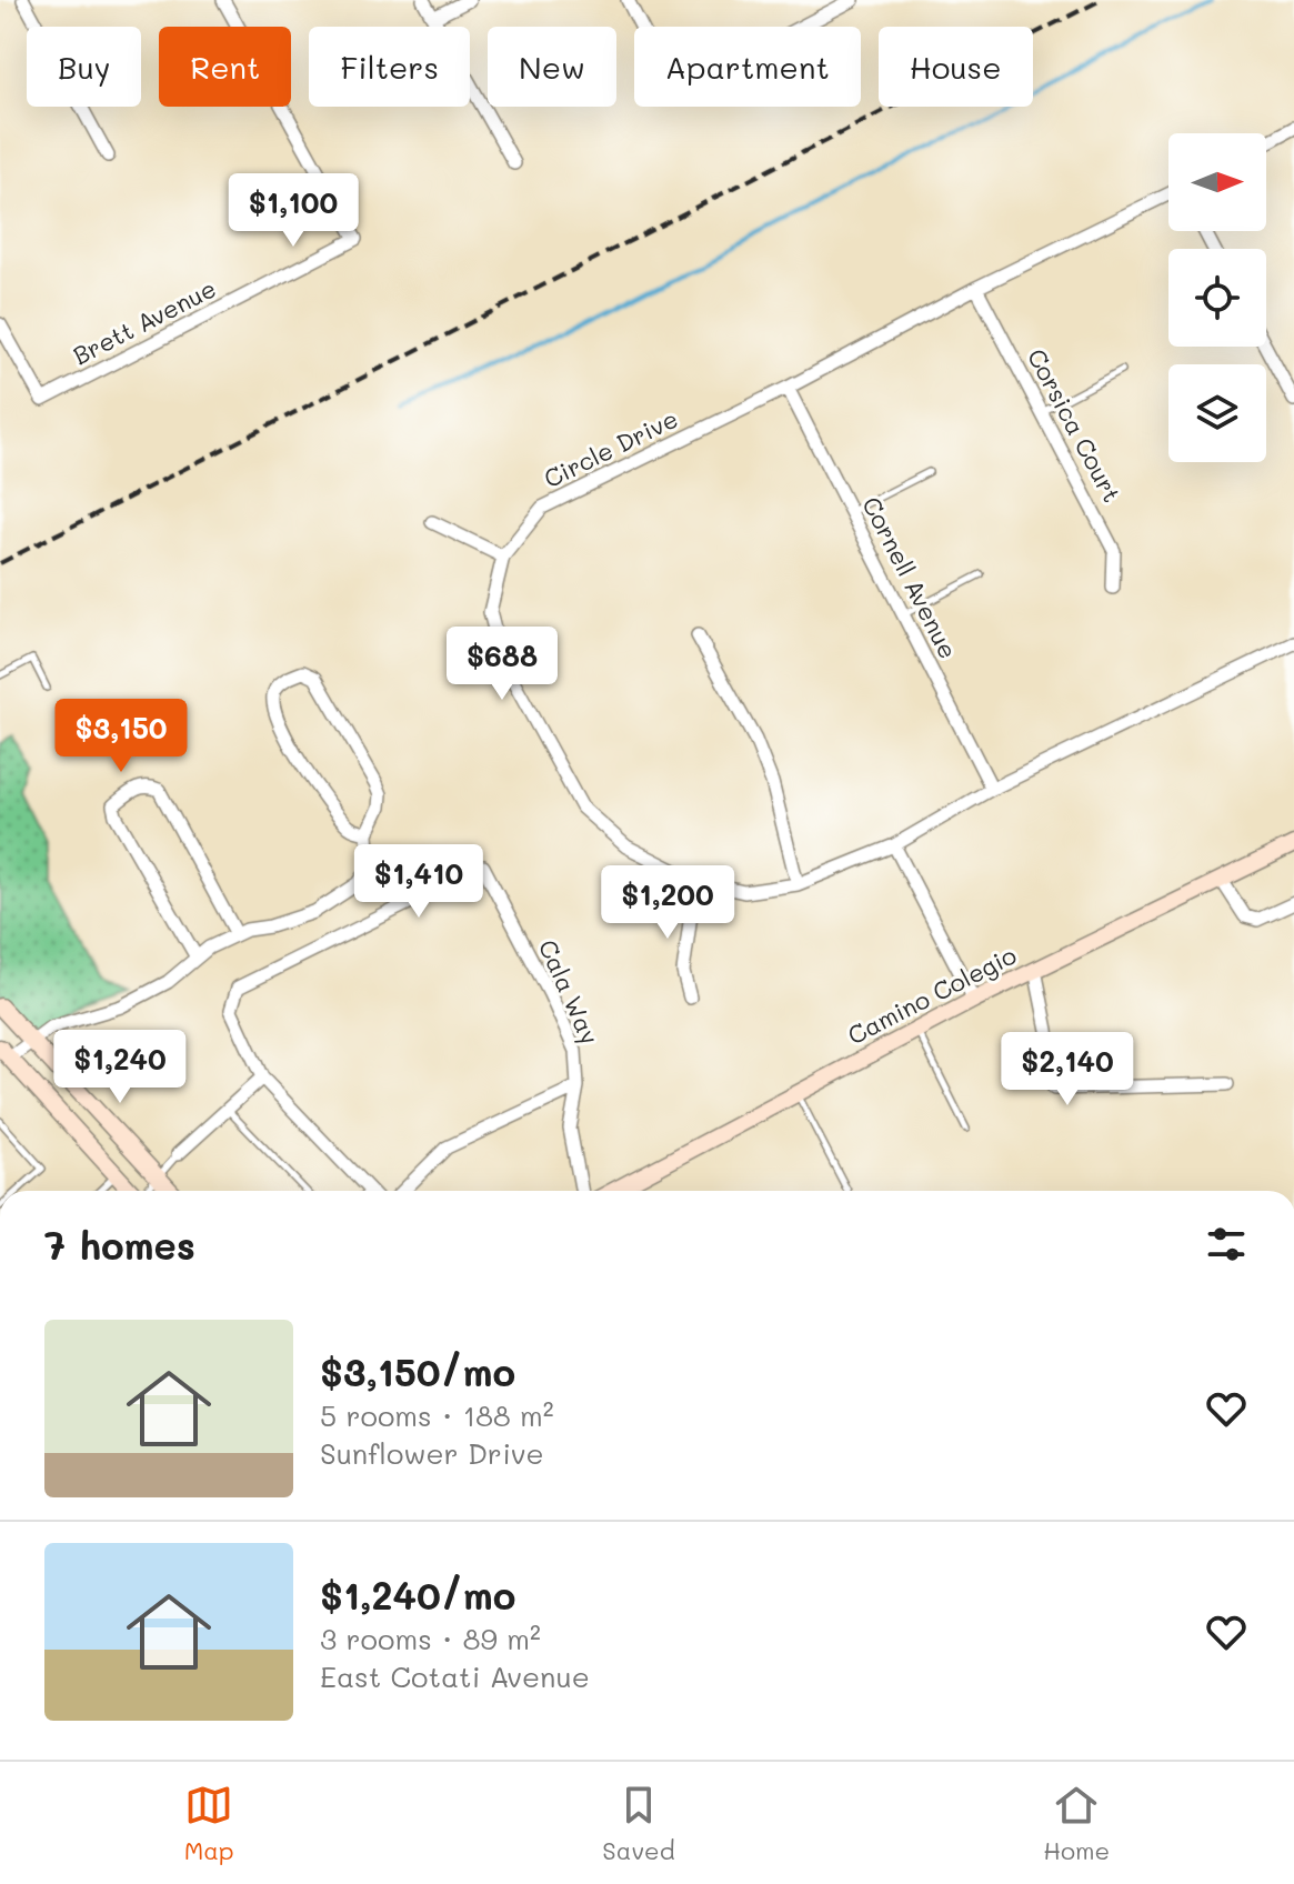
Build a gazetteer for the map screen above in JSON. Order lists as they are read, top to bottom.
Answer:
{
  "streets": {
    "street": [
      "Brett Avenue",
      "Corsica Court",
      "Circle Drive",
      "Cornell Avenue",
      "Cala Way",
      "Camino Colegio"
    ]
  },
  "crossings": [
    ["Corsica Court", "Circle Drive"],
    ["Circle Drive", "Cornell Avenue"]
  ],
  "north": "right",
  "page": {
    "chip": [
      "Buy",
      "Rent",
      "Filters",
      "New",
      "Apartment",
      "House"
    ],
    "price": [
      "$1,100",
      "$688",
      "$3,150",
      "$1,410",
      "$1,200",
      "$1,240",
      "$2,140"
    ],
    "heading": "7 homes",
    "list": [
      {
        "name": "$3,150/mo",
        "note": "5 rooms · 188 m² · Sunflower Drive"
      },
      {
        "name": "$1,240/mo",
        "note": "3 rooms · 89 m² · East Cotati Avenue"
      }
    ],
    "tabs": ["Map", "Saved", "Home"]
  }
}
